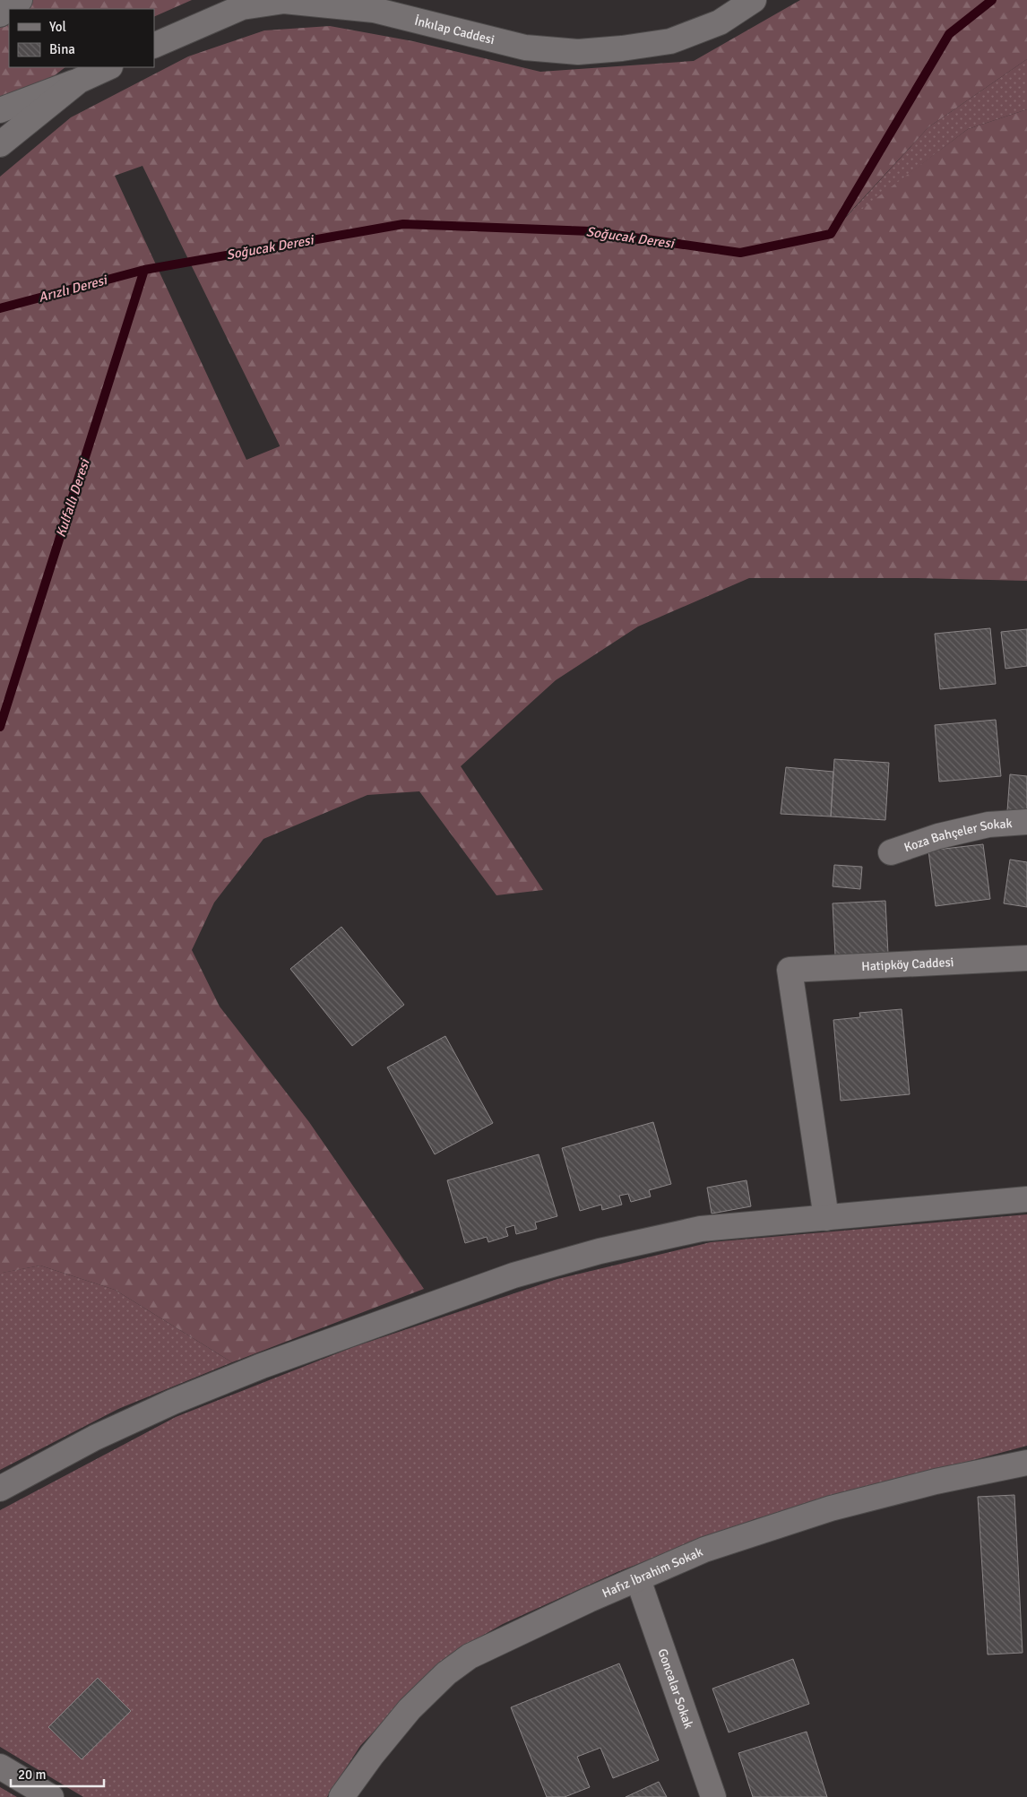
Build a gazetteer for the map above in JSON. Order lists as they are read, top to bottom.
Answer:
{
  "streets": {
    "street": [
      "İnkılap Caddesi",
      "Koza Bahçeler Sokak",
      "Hatipköy Caddesi",
      "Hafız İbrahim Sokak",
      "Goncalar Sokak"
    ]
  },
  "crossings": [
    ["Hafız İbrahim Sokak", "Goncalar Sokak"]
  ],
  "water": ["Soğucak Deresi", "Arızlı Deresi", "Kulfallı Deresi"],
  "legend": ["Yol", "Bina"],
  "scale_bar": "20 m"
}
